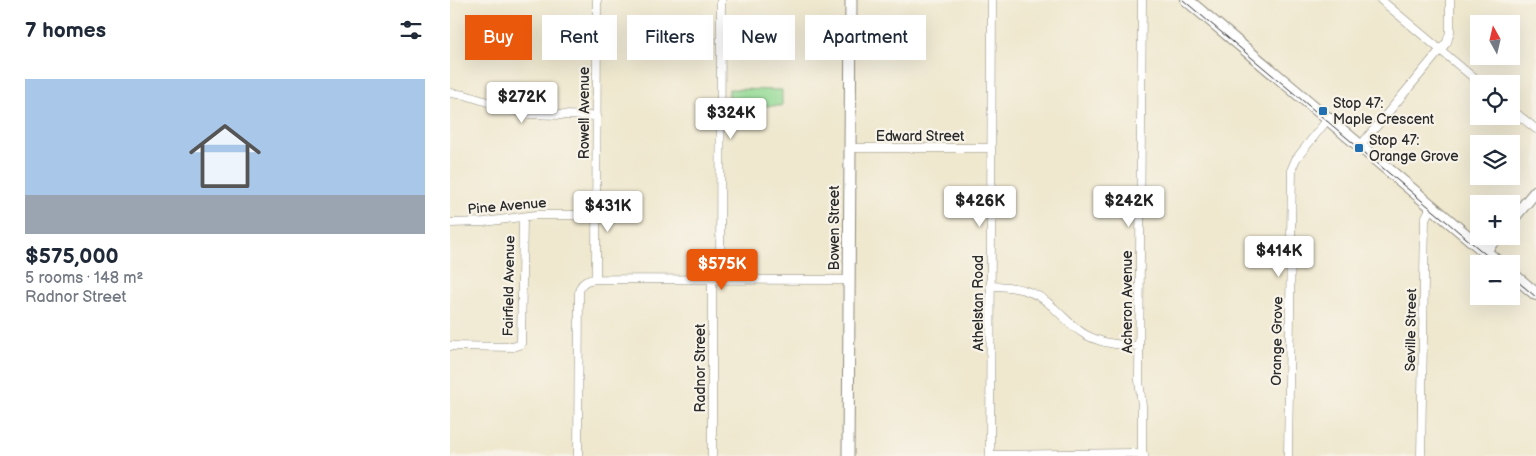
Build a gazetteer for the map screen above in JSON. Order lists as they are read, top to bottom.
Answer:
{
  "streets": {
    "street": [
      "Rowell Avenue",
      "Edward Street",
      "Pine Avenue",
      "Bowen Street",
      "Fairfield Avenue",
      "Acheron Avenue",
      "Athelstan Road",
      "Seville Street",
      "Orange Grove",
      "Radnor Street"
    ]
  },
  "crossings": [
    ["Rowell Avenue", "Pine Avenue"],
    ["Edward Street", "Bowen Street"],
    ["Edward Street", "Athelstan Road"],
    ["Pine Avenue", "Fairfield Avenue"]
  ],
  "places": {
    "transit": ["Stop 47: Maple Crescent", "Stop 47: Orange Grove"]
  },
  "north": "top",
  "page": {
    "heading": "7 homes",
    "map_buttons": ["+", "−"],
    "chip": [
      "Buy",
      "Rent",
      "Filters",
      "New",
      "Apartment"
    ],
    "list": [
      {
        "name": "$575,000",
        "note": "5 rooms · 148 m² · Radnor Street"
      }
    ],
    "price": [
      "$272K",
      "$324K",
      "$426K",
      "$242K",
      "$431K",
      "$414K",
      "$575K"
    ]
  }
}
